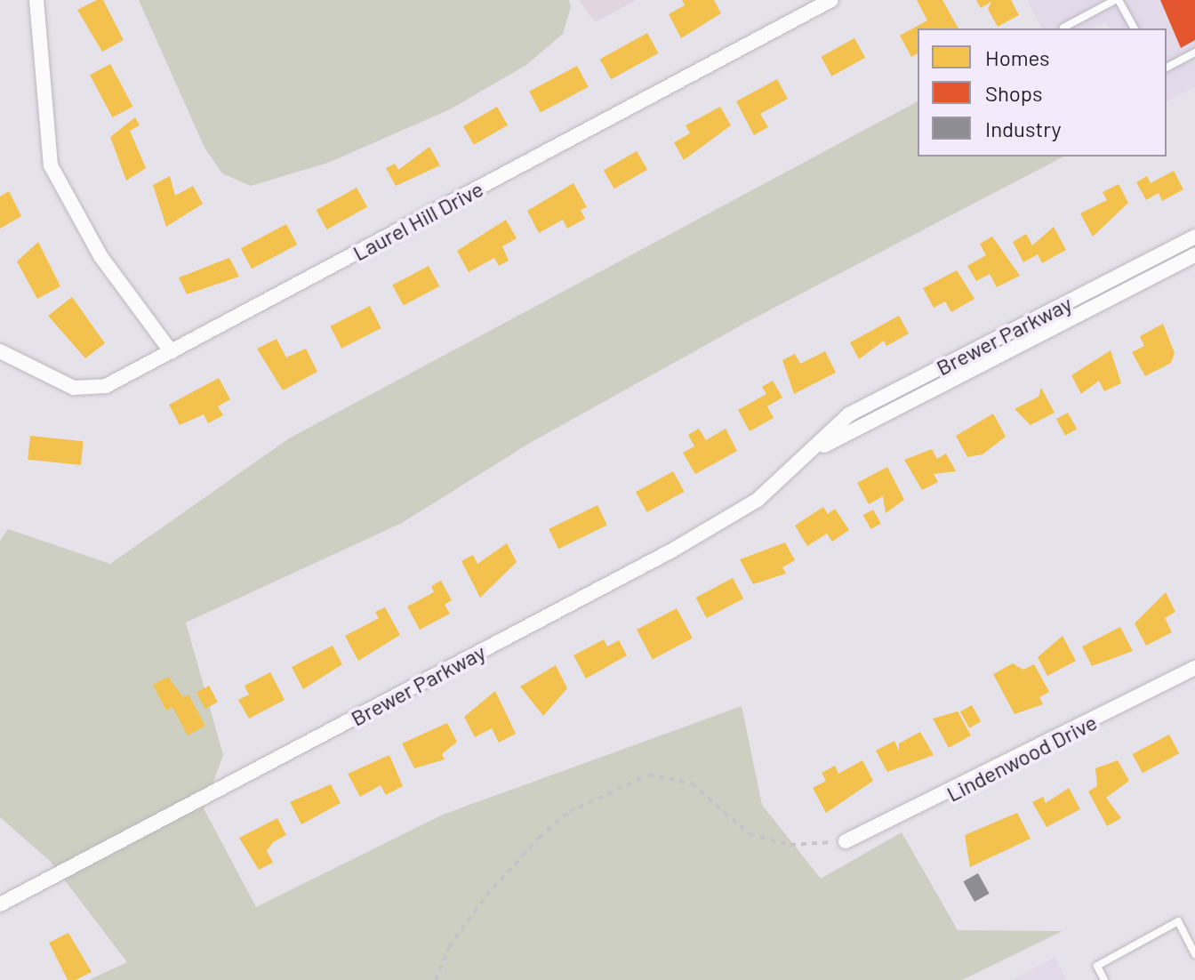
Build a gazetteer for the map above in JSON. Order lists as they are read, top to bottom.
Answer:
{
  "streets": {
    "street": ["Laurel Hill Drive", "Brewer Parkway", "Lindenwood Drive"]
  },
  "legend": ["Homes", "Shops", "Industry"]
}
